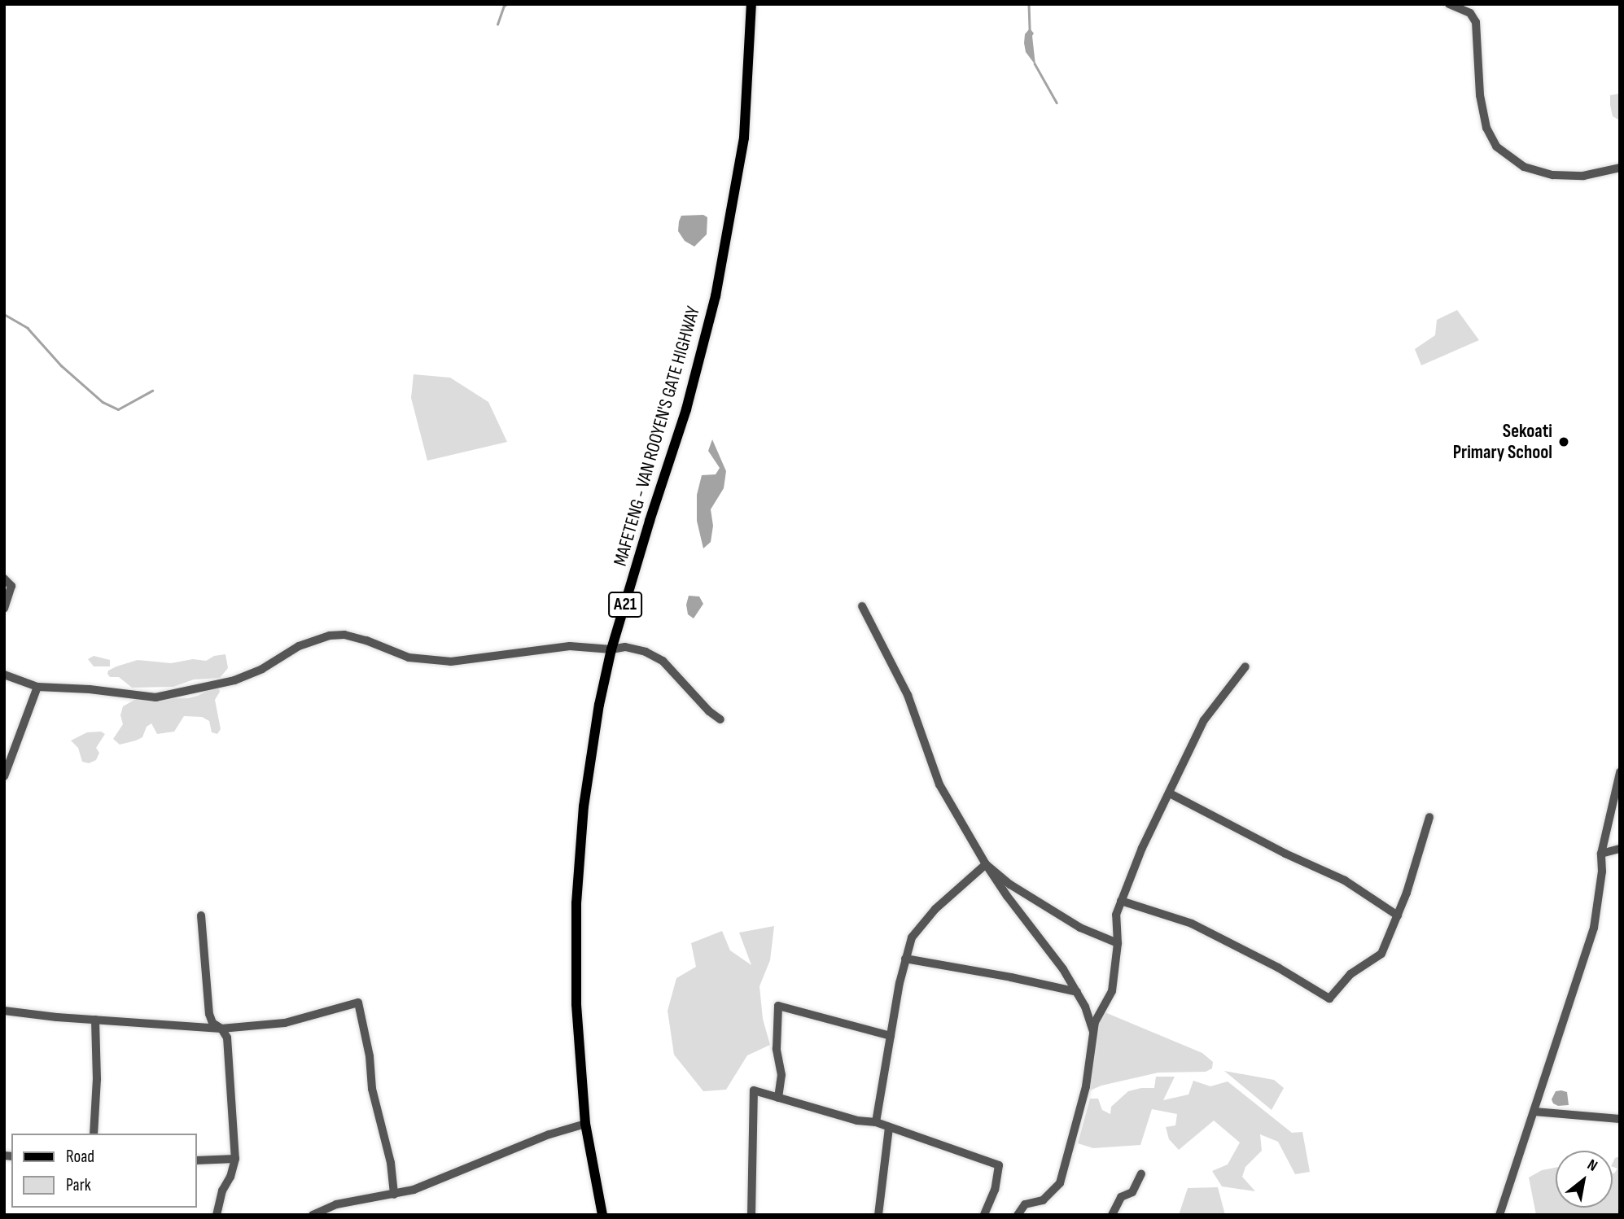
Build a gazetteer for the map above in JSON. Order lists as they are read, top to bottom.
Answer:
{
  "streets": {
    "main road": ["MAFETENG - VAN ROOYEN'S GATE HIGHWAY", "A21"]
  },
  "places": ["Sekoati Primary School"],
  "legend": ["Road", "Park"],
  "north": "top right"
}
